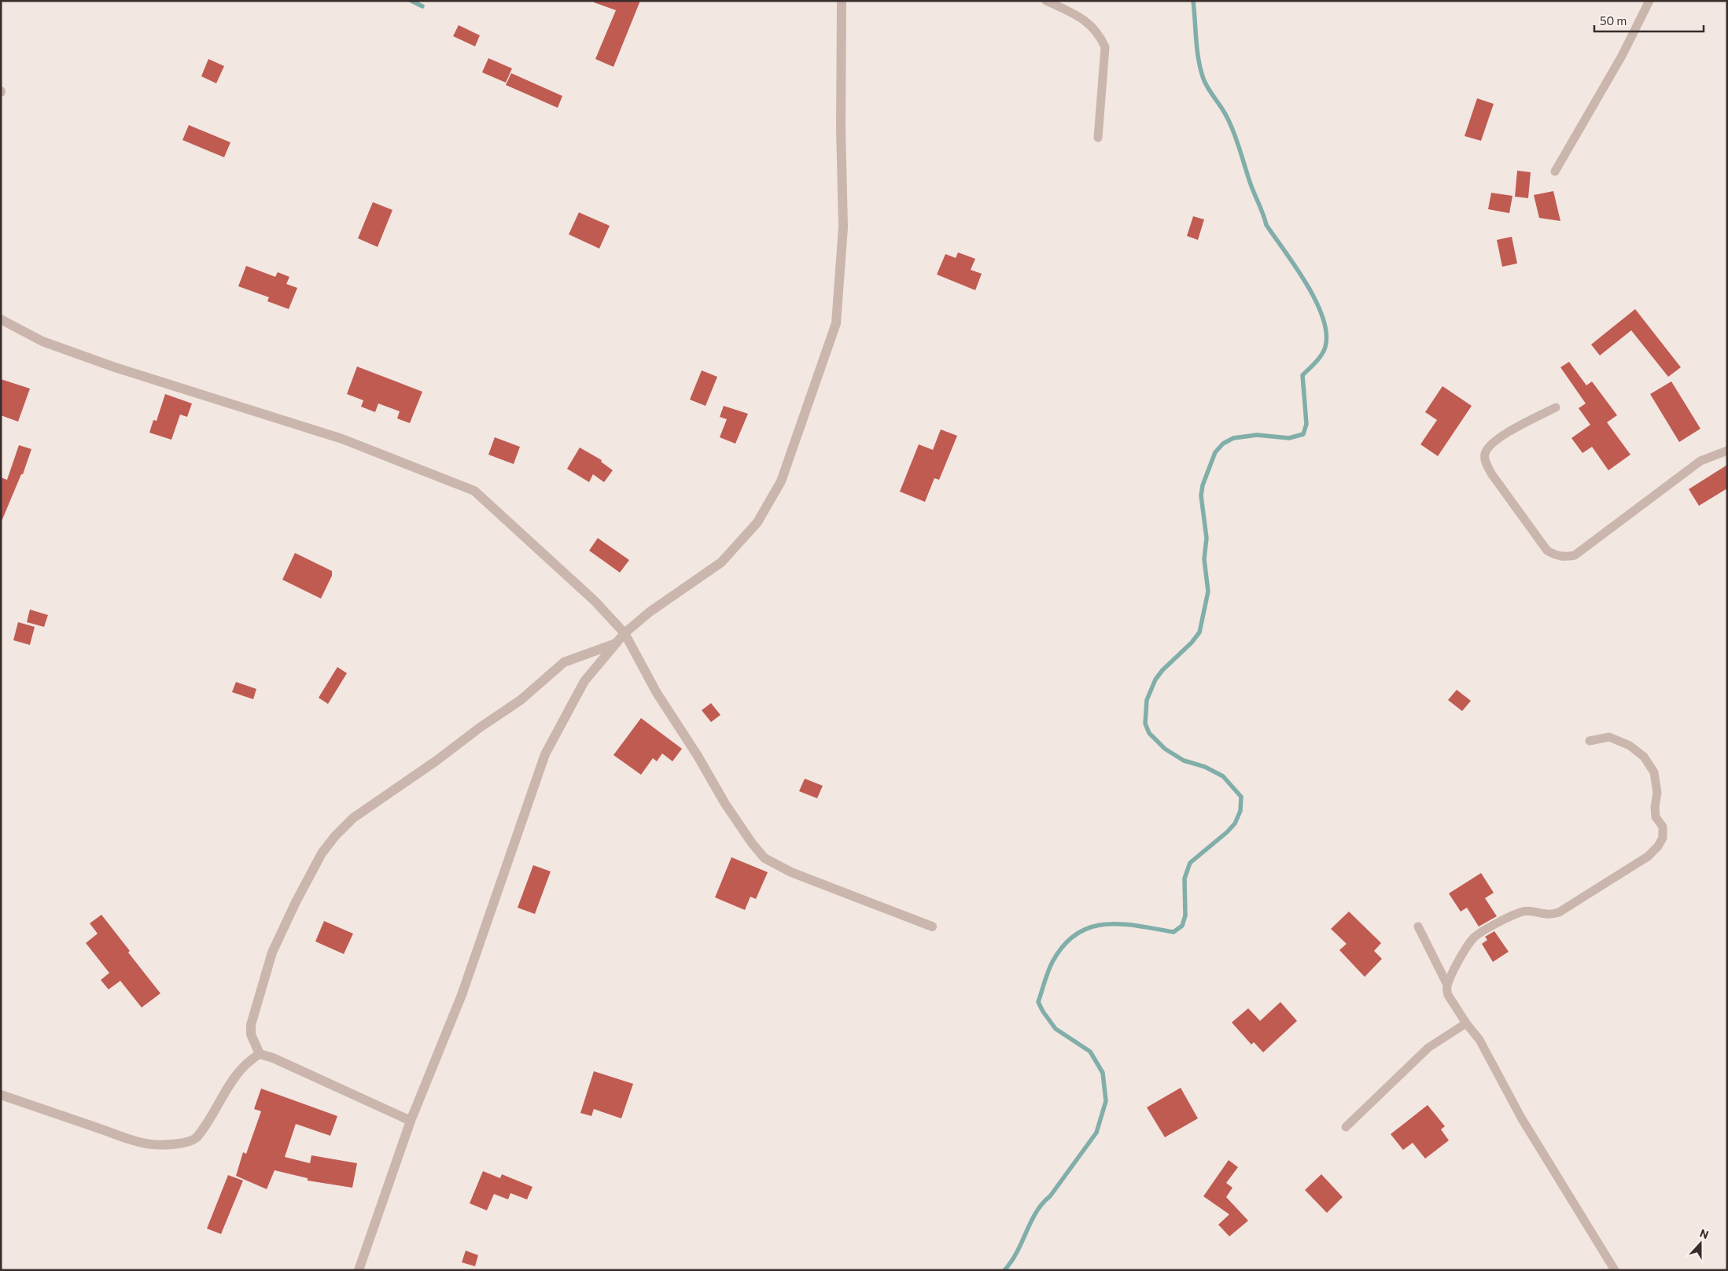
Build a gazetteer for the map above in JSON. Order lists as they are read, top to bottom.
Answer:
{
  "scale_bar": "50 m",
  "north": "top"
}
